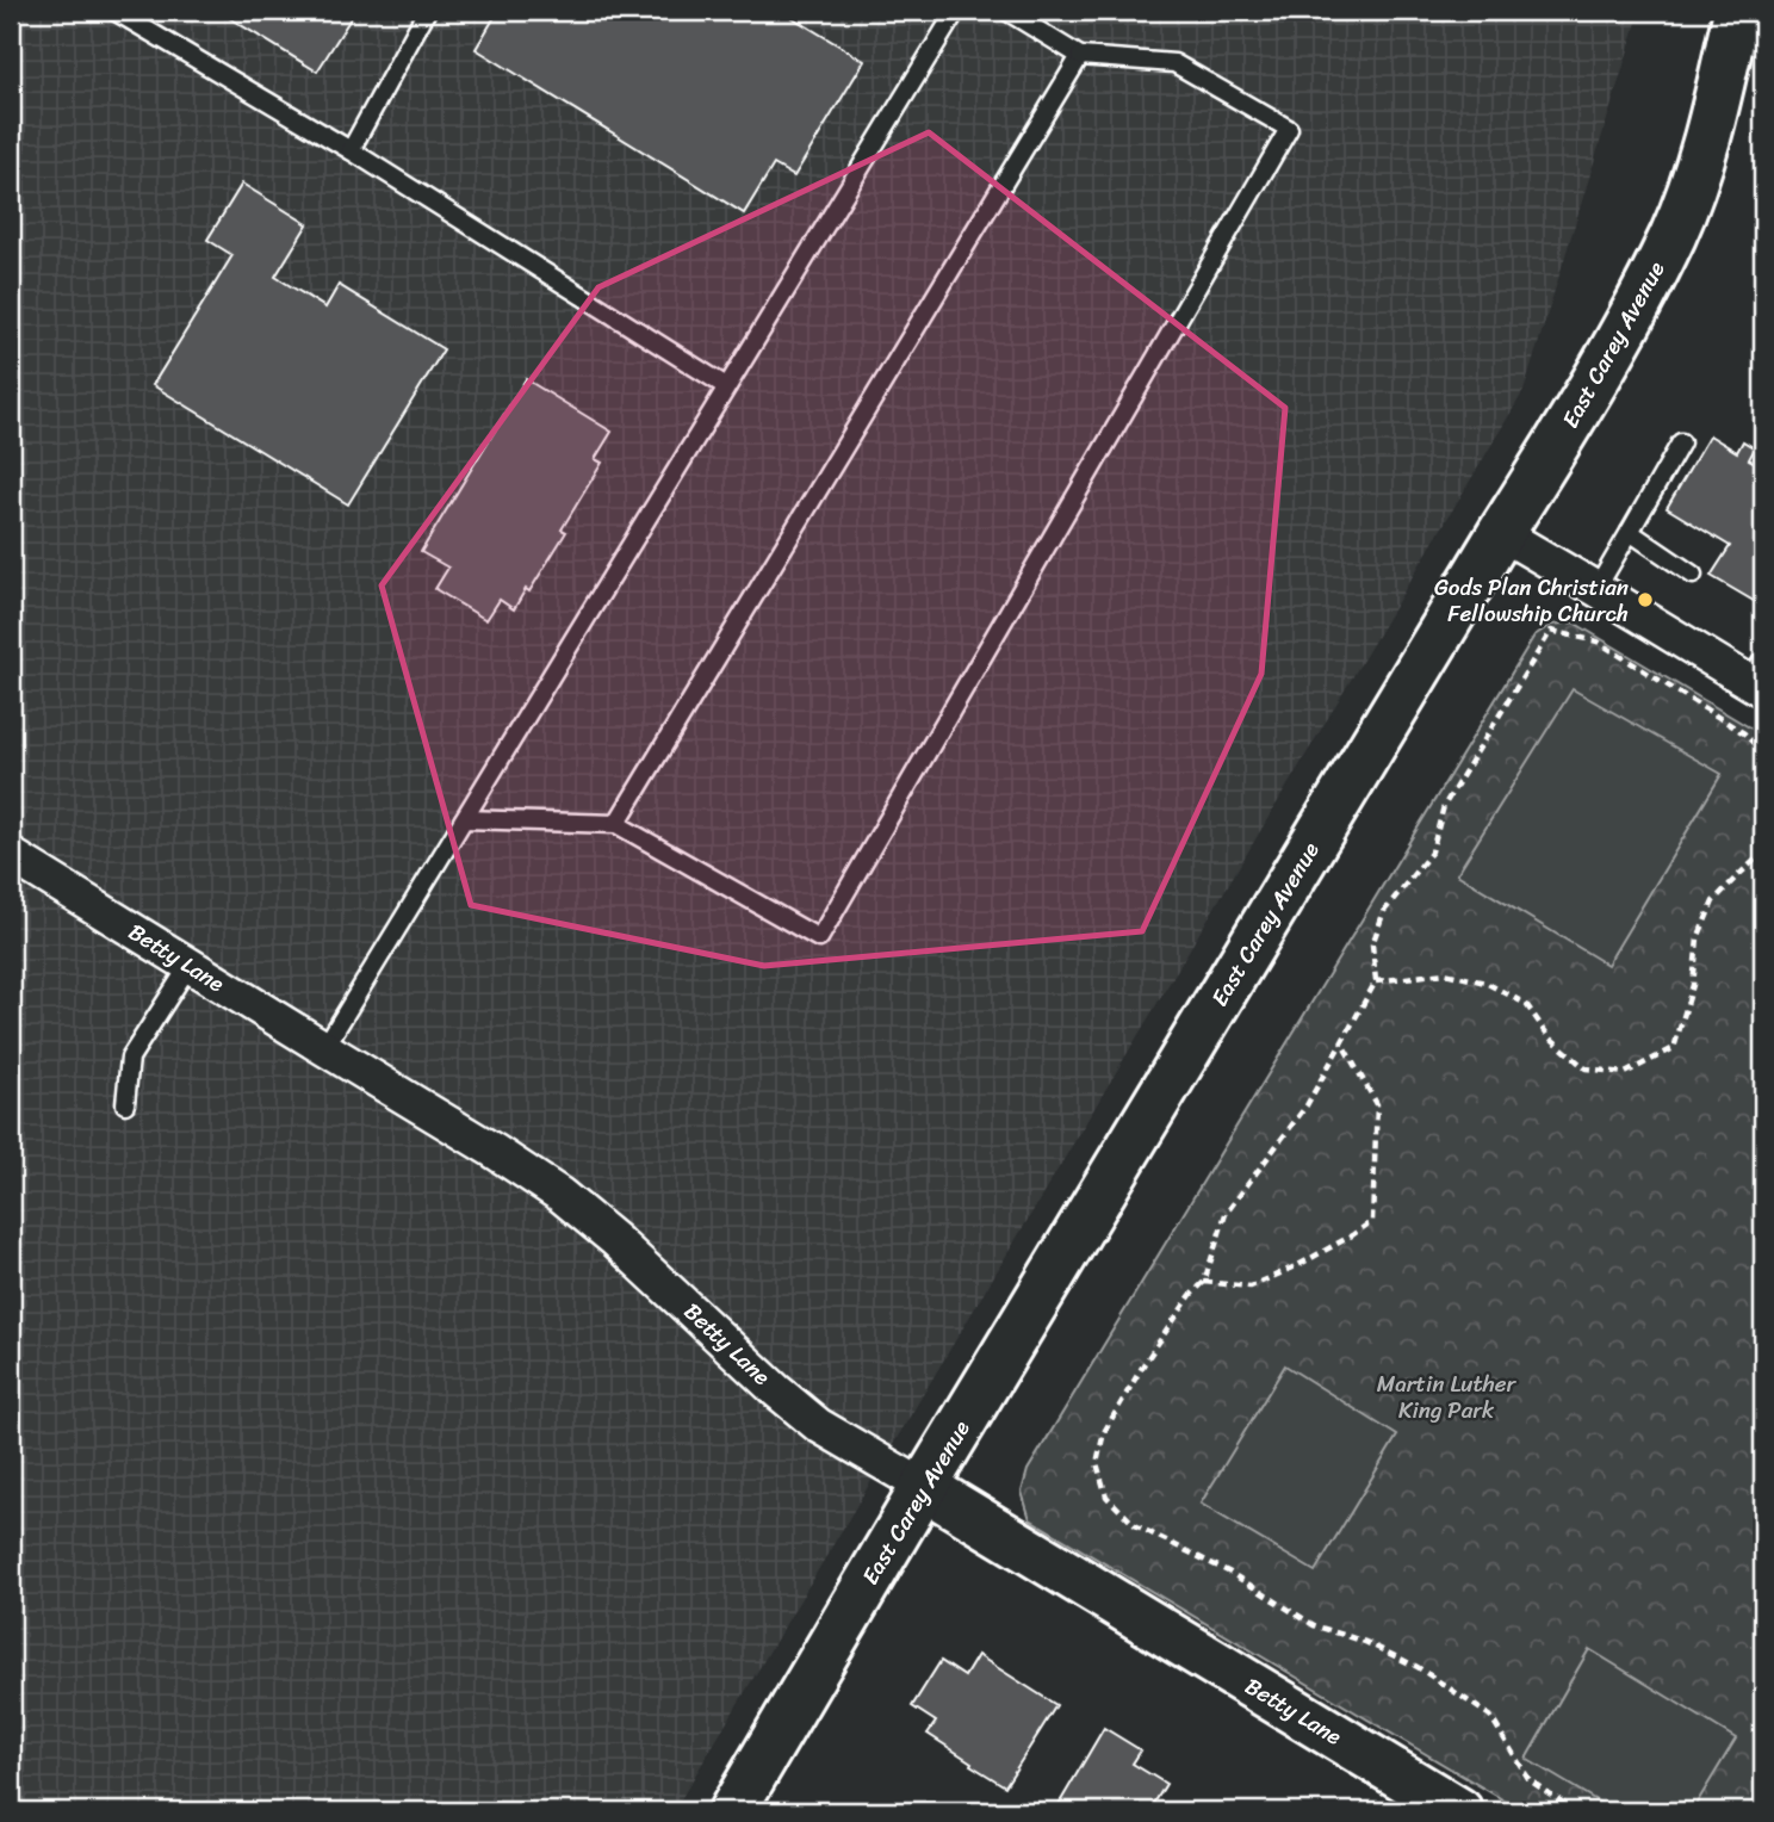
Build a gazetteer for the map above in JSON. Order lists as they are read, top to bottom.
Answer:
{
  "streets": {
    "main road": ["East Carey Avenue", "Betty Lane"]
  },
  "crossings": [
    ["East Carey Avenue", "Betty Lane"]
  ],
  "parks": ["Martin Luther King Park"],
  "places": ["Gods Plan Christian Fellowship Church"]
}
